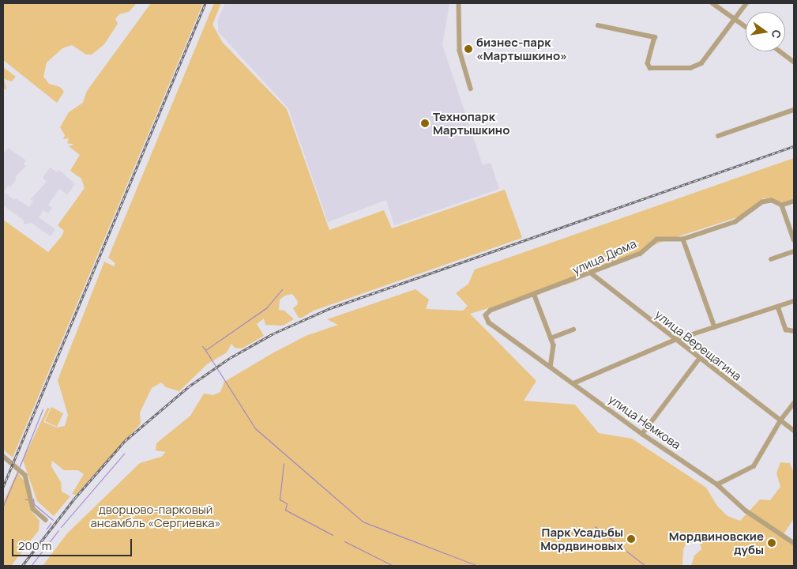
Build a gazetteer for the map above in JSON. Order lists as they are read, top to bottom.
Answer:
{
  "streets": {
    "street": ["улица Дюма", "улица Верещагина", "улица Немкова"]
  },
  "crossings": [
    ["улица Дюма", "улица Верещагина"],
    ["улица Дюма", "улица Немкова"]
  ],
  "parks": ["дворцово-парковый ансамбль «Сергиевка»"],
  "places": [
    "бизнес-парк «Мартышкино»",
    "Технопарк Мартышкино",
    "Парк Усадьбы Мордвиновых",
    "Мордвиновские дубы"
  ],
  "scale_bar": "200 m",
  "north": "right"
}
